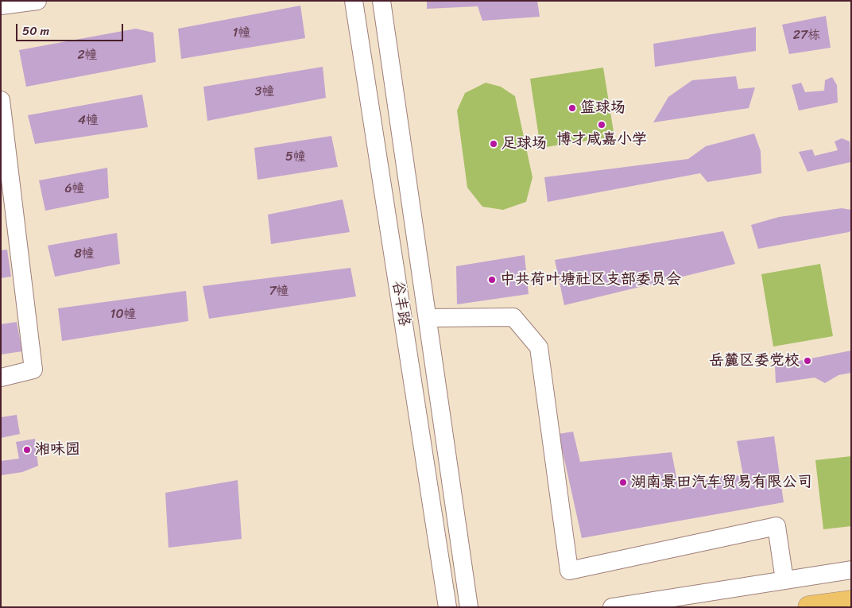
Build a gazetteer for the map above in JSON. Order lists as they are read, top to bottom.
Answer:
{
  "streets": {
    "street": ["谷丰路"]
  },
  "places": [
    "篮球场",
    "博才咸嘉小学",
    "足球场",
    "中共荷叶塘社区支部委员会",
    "岳麓区委党校",
    "湘味园",
    "湖南景田汽车贸易有限公司"
  ],
  "house_numbers": [
    "1幢",
    "27栋",
    "2幢",
    "3幢",
    "4幢",
    "5幢",
    "6幢",
    "8幢",
    "7幢",
    "10幢"
  ],
  "scale_bar": "50 m"
}
